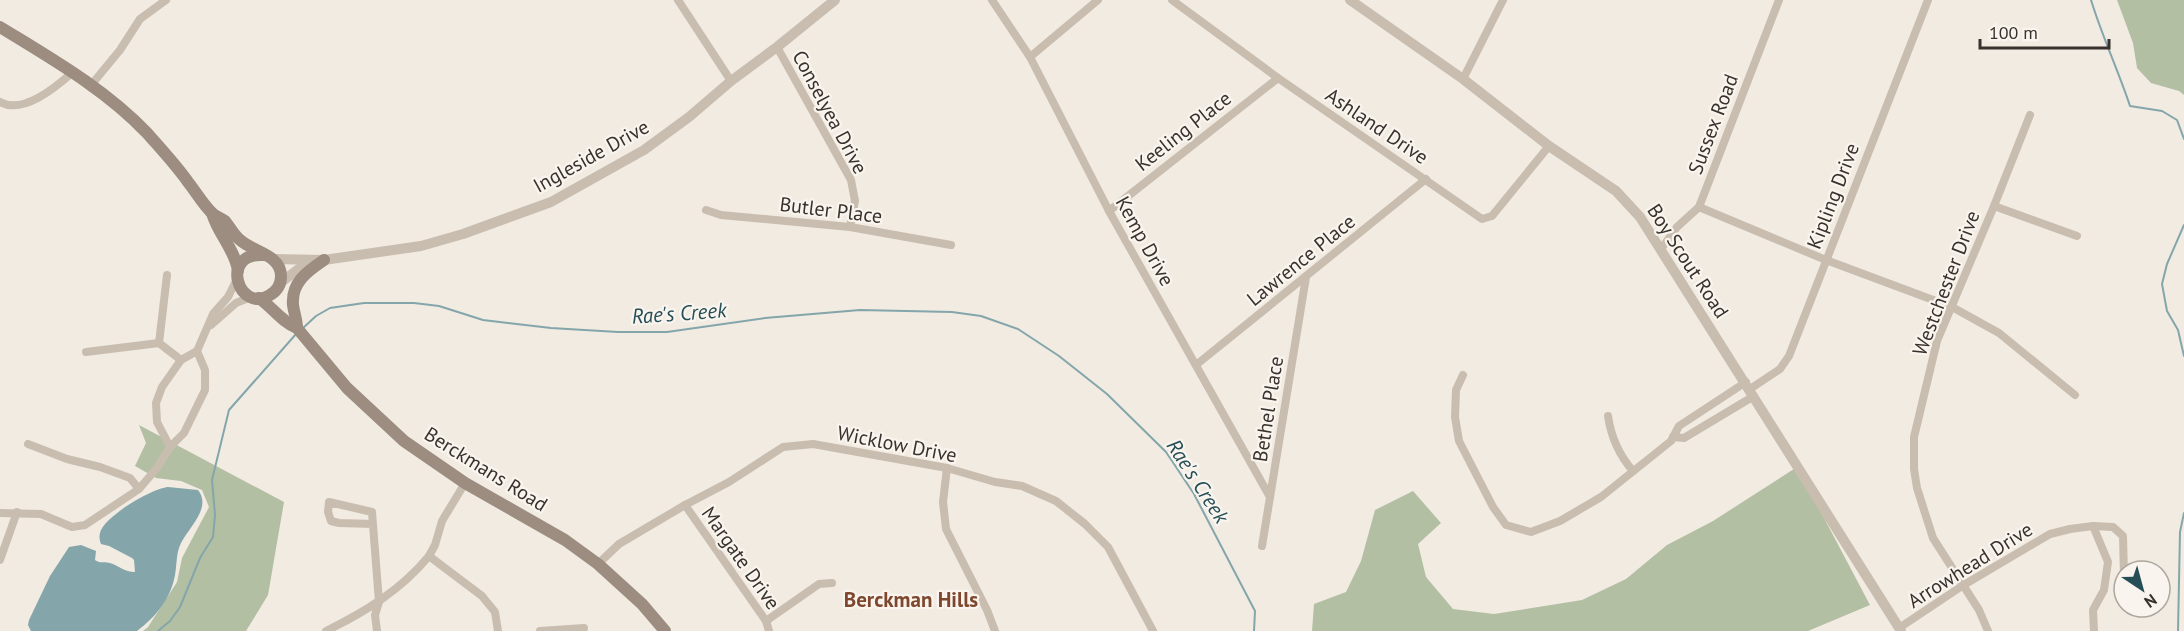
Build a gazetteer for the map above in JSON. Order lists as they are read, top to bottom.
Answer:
{
  "streets": {
    "main road": ["Berckmans Road"],
    "street": [
      "Conselyea Drive",
      "Sussex Road",
      "Ashland Drive",
      "Keeling Place",
      "Ingleside Drive",
      "Kipling Drive",
      "Butler Place",
      "Kemp Drive",
      "Lawrence Place",
      "Boy Scout Road",
      "Westchester Drive",
      "Bethel Place",
      "Wicklow Drive",
      "Margate Drive",
      "Arrowhead Drive"
    ]
  },
  "crossings": [
    ["Conselyea Drive", "Ingleside Drive"],
    ["Conselyea Drive", "Butler Place"],
    ["Sussex Road", "Boy Scout Road"],
    ["Ashland Drive", "Keeling Place"],
    ["Ashland Drive", "Lawrence Place"],
    ["Ashland Drive", "Boy Scout Road"],
    ["Keeling Place", "Kemp Drive"],
    ["Ingleside Drive", "Berckmans Road"],
    ["Kipling Drive", "Boy Scout Road"],
    ["Kemp Drive", "Lawrence Place"],
    ["Kemp Drive", "Bethel Place"],
    ["Lawrence Place", "Bethel Place"],
    ["Boy Scout Road", "Arrowhead Drive"],
    ["Westchester Drive", "Arrowhead Drive"],
    ["Wicklow Drive", "Berckmans Road"],
    ["Wicklow Drive", "Margate Drive"]
  ],
  "districts": ["Berckman Hills"],
  "water": ["Rae's Creek"],
  "scale_bar": "100 m",
  "north": "bottom right"
}
